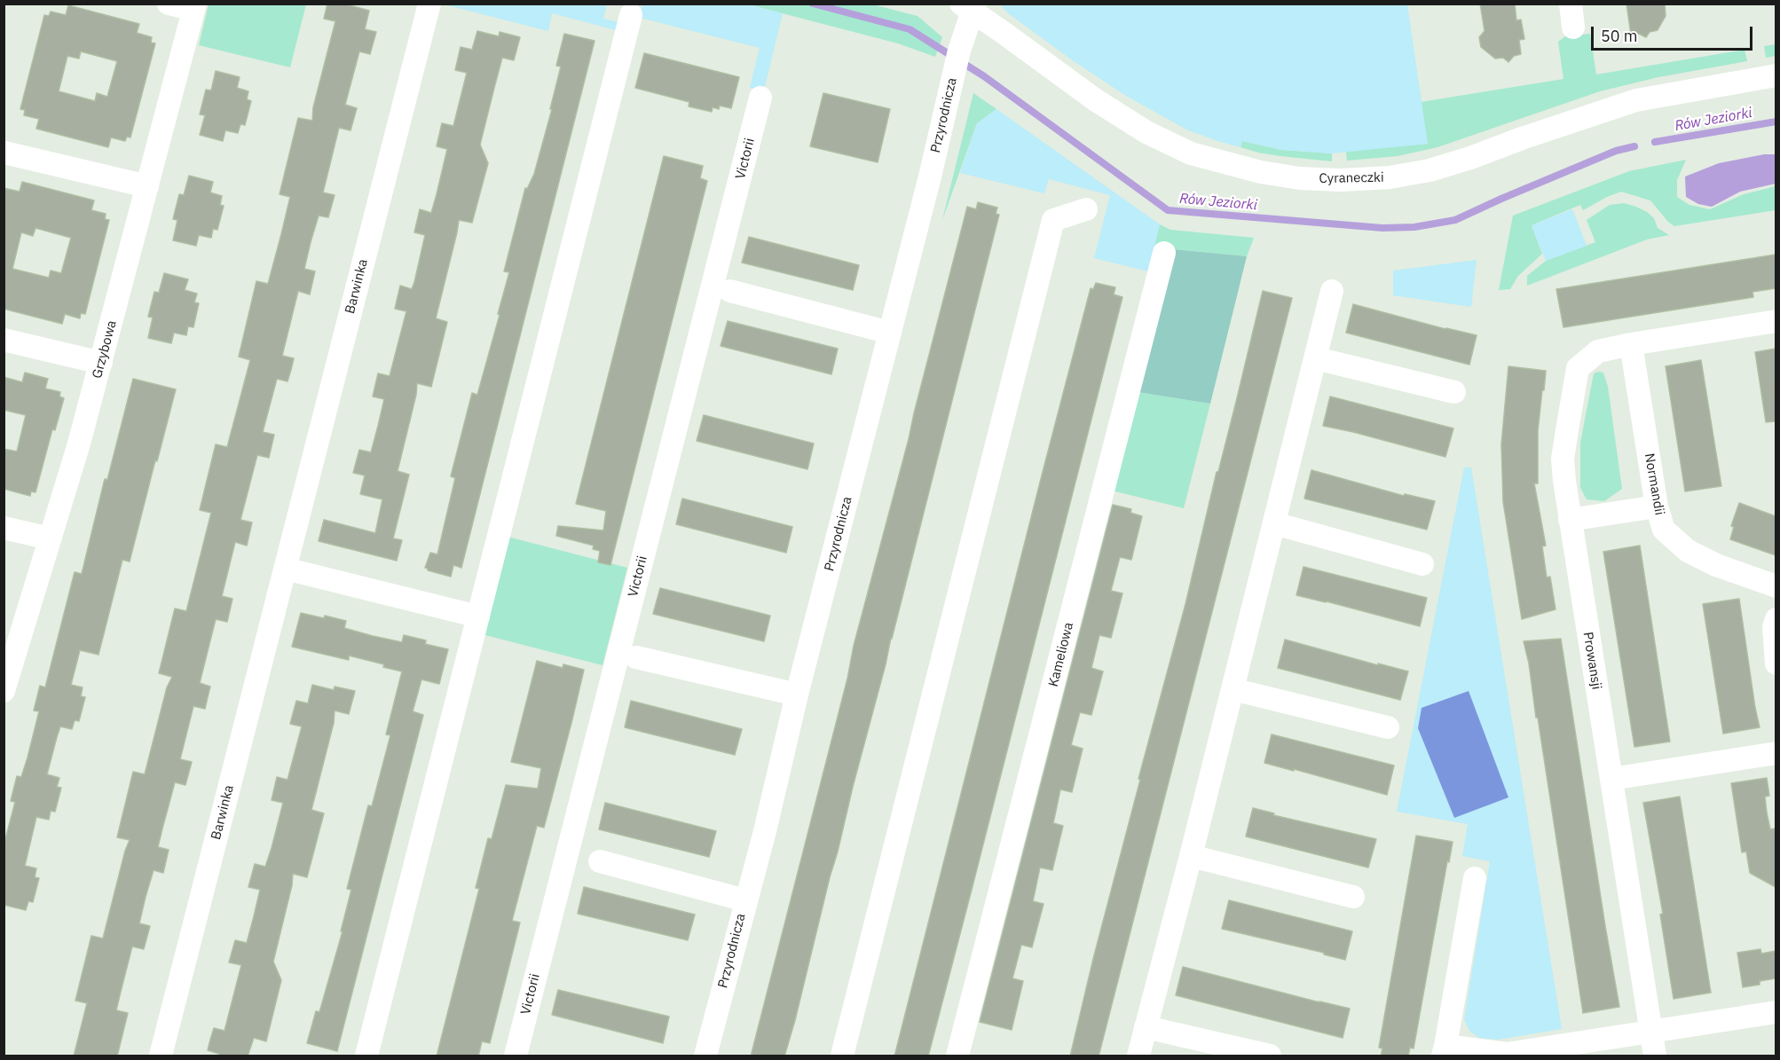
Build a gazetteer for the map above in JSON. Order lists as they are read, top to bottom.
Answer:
{
  "streets": {
    "street": [
      "Przyrodnicza",
      "Victorii",
      "Cyraneczki",
      "Barwinka",
      "Grzybowa",
      "Normandii",
      "Kameliowa",
      "Prowansji"
    ]
  },
  "crossings": [
    ["Przyrodnicza", "Cyraneczki"],
    ["Normandii", "Prowansji"]
  ],
  "water": ["Rów Jeziorki"],
  "scale_bar": "50 m"
}
